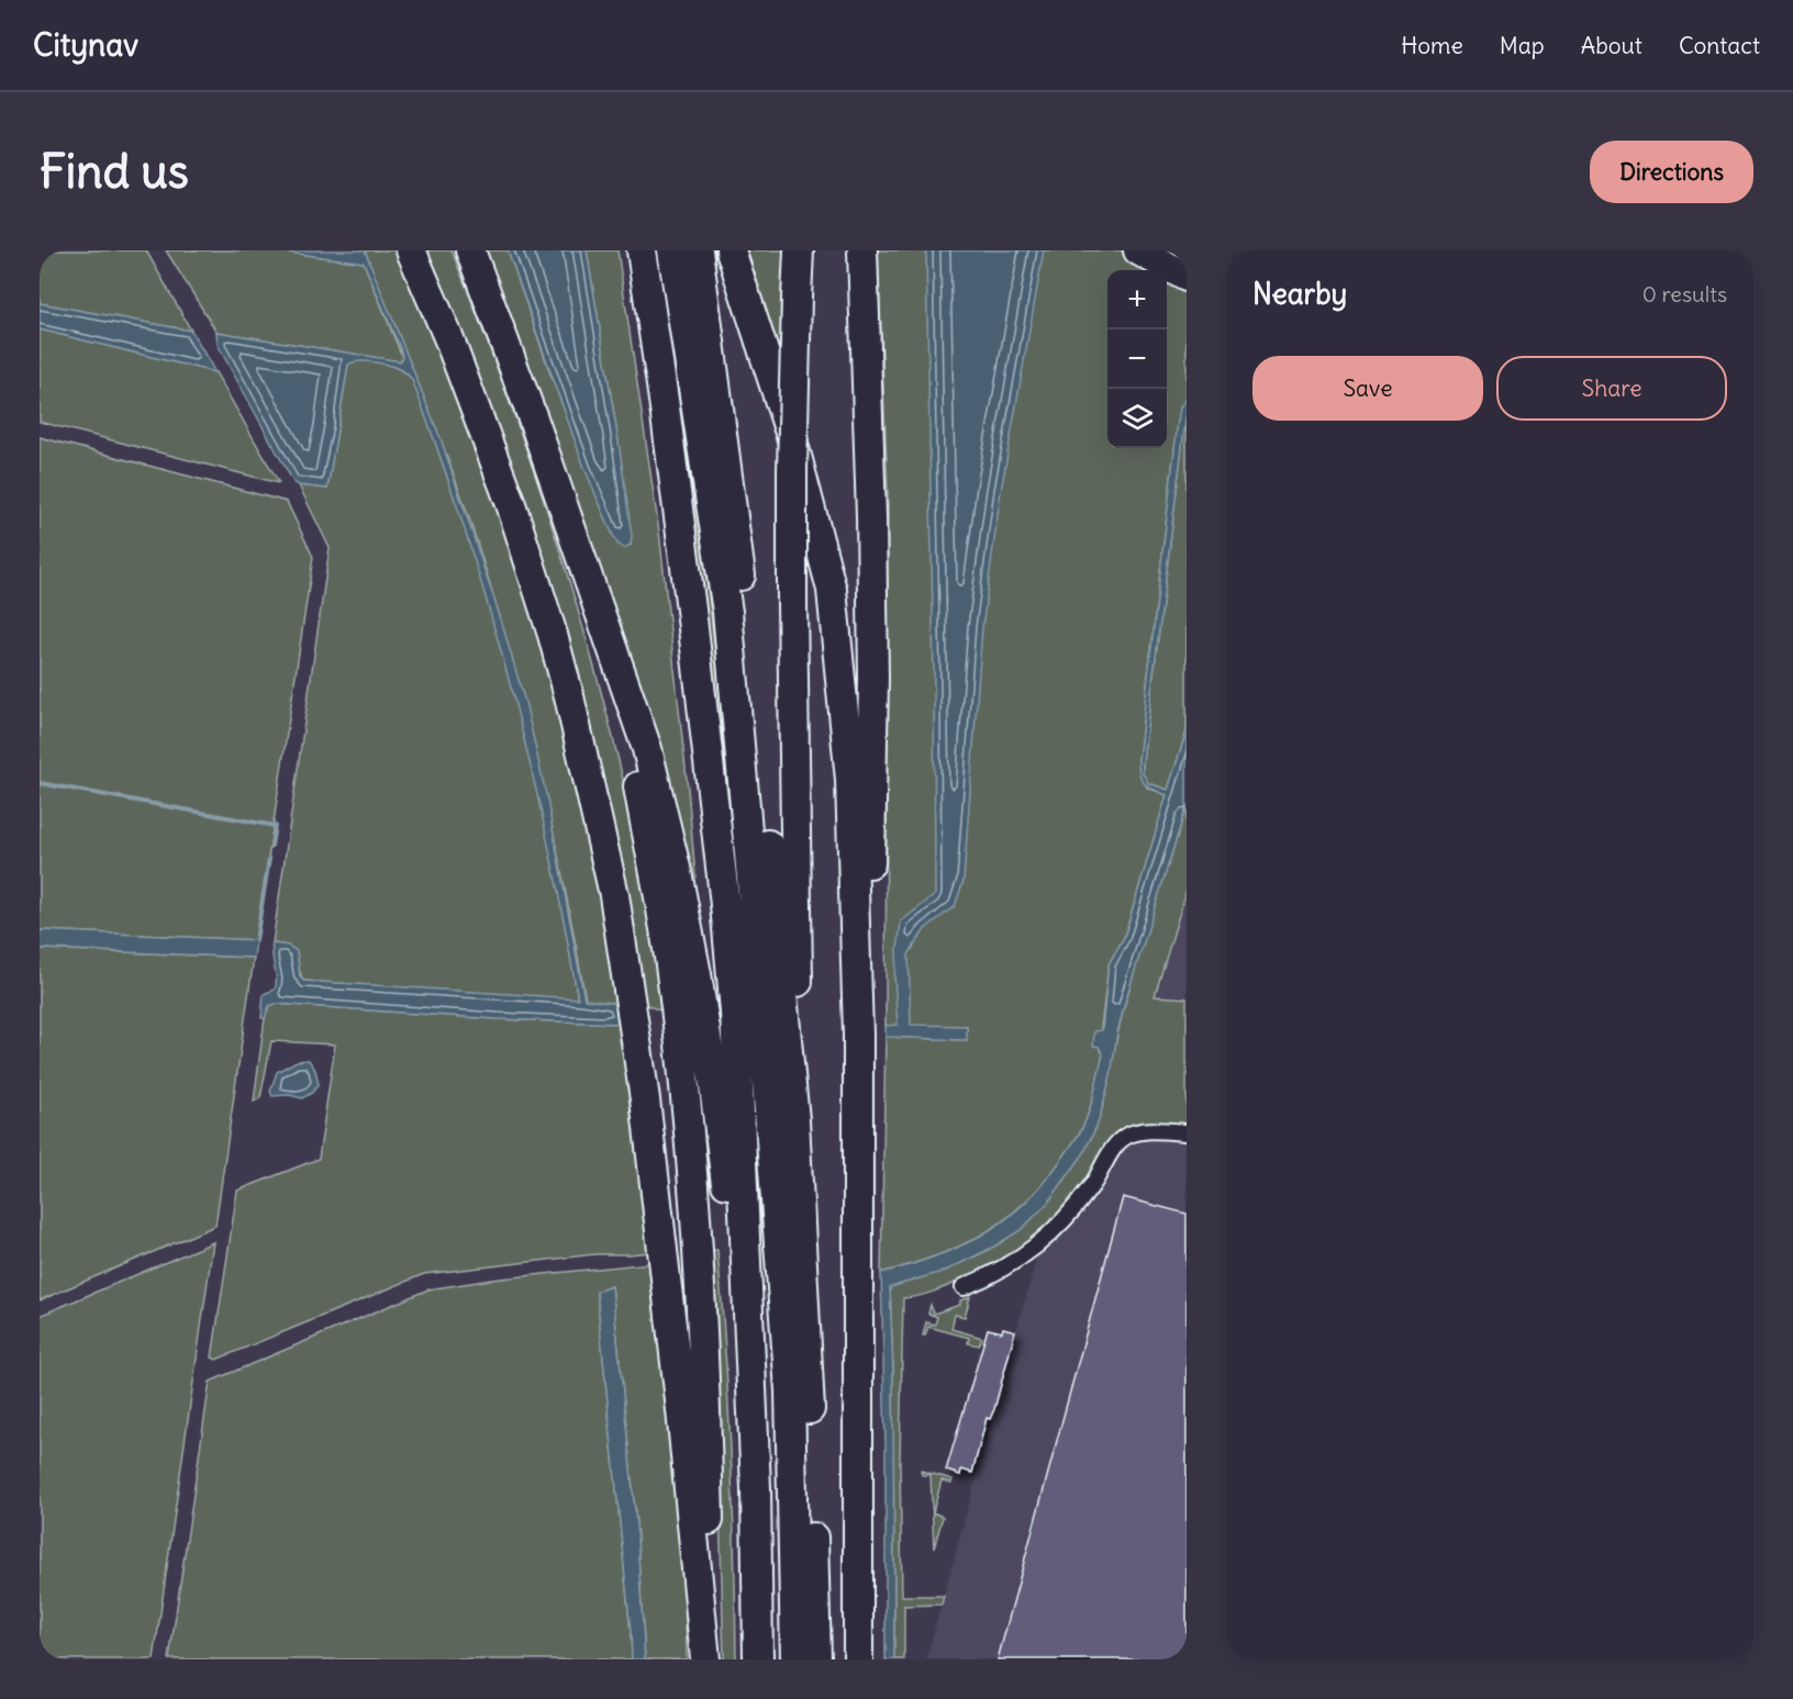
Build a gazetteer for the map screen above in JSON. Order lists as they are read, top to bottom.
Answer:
{
  "page": {
    "header": "Citynav",
    "nav": [
      "Home",
      "Map",
      "About",
      "Contact"
    ],
    "buttons": [
      "Directions",
      ["Save", "Share"]
    ],
    "title": "Find us",
    "heading": ["Nearby", "0 results"],
    "map_buttons": ["+", "−"]
  }
}
